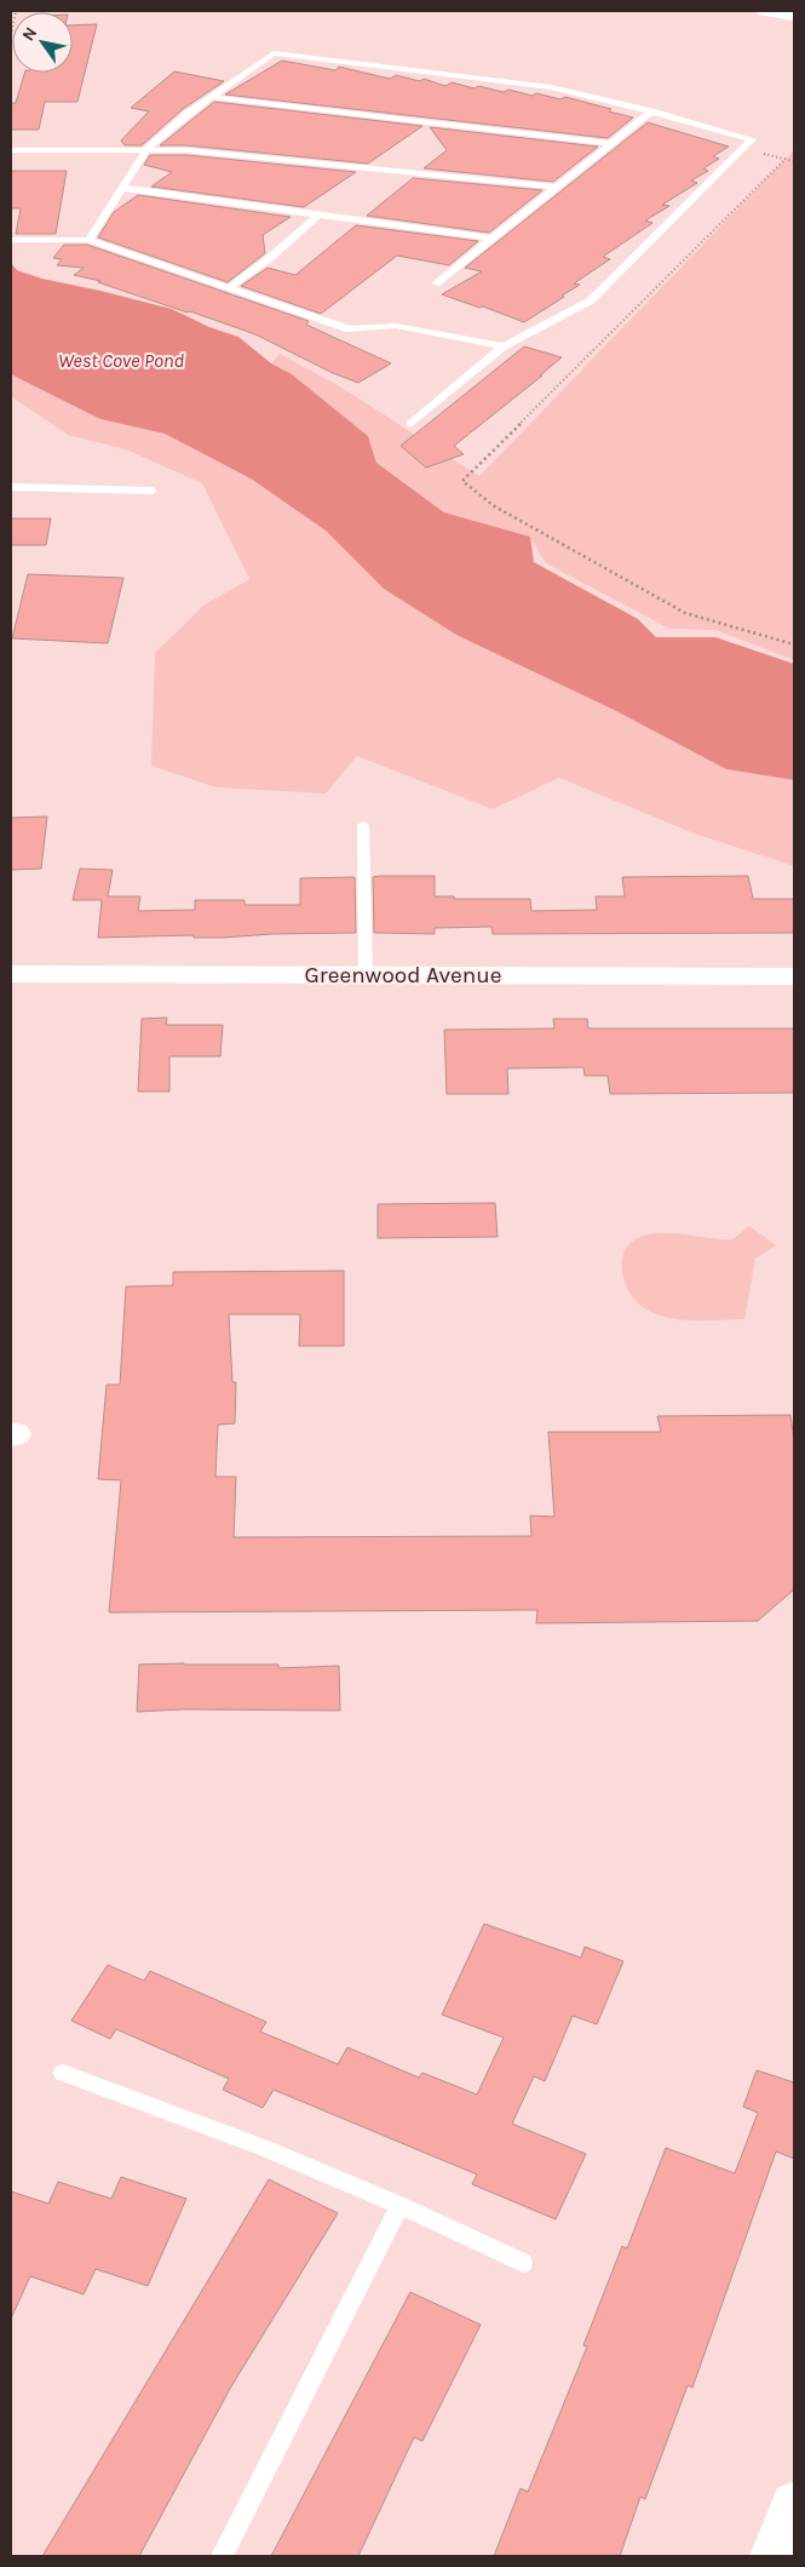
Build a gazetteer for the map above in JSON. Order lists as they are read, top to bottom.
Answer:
{
  "streets": {
    "street": ["Greenwood Avenue"]
  },
  "water": ["West Cove Pond"],
  "north": "top left"
}
